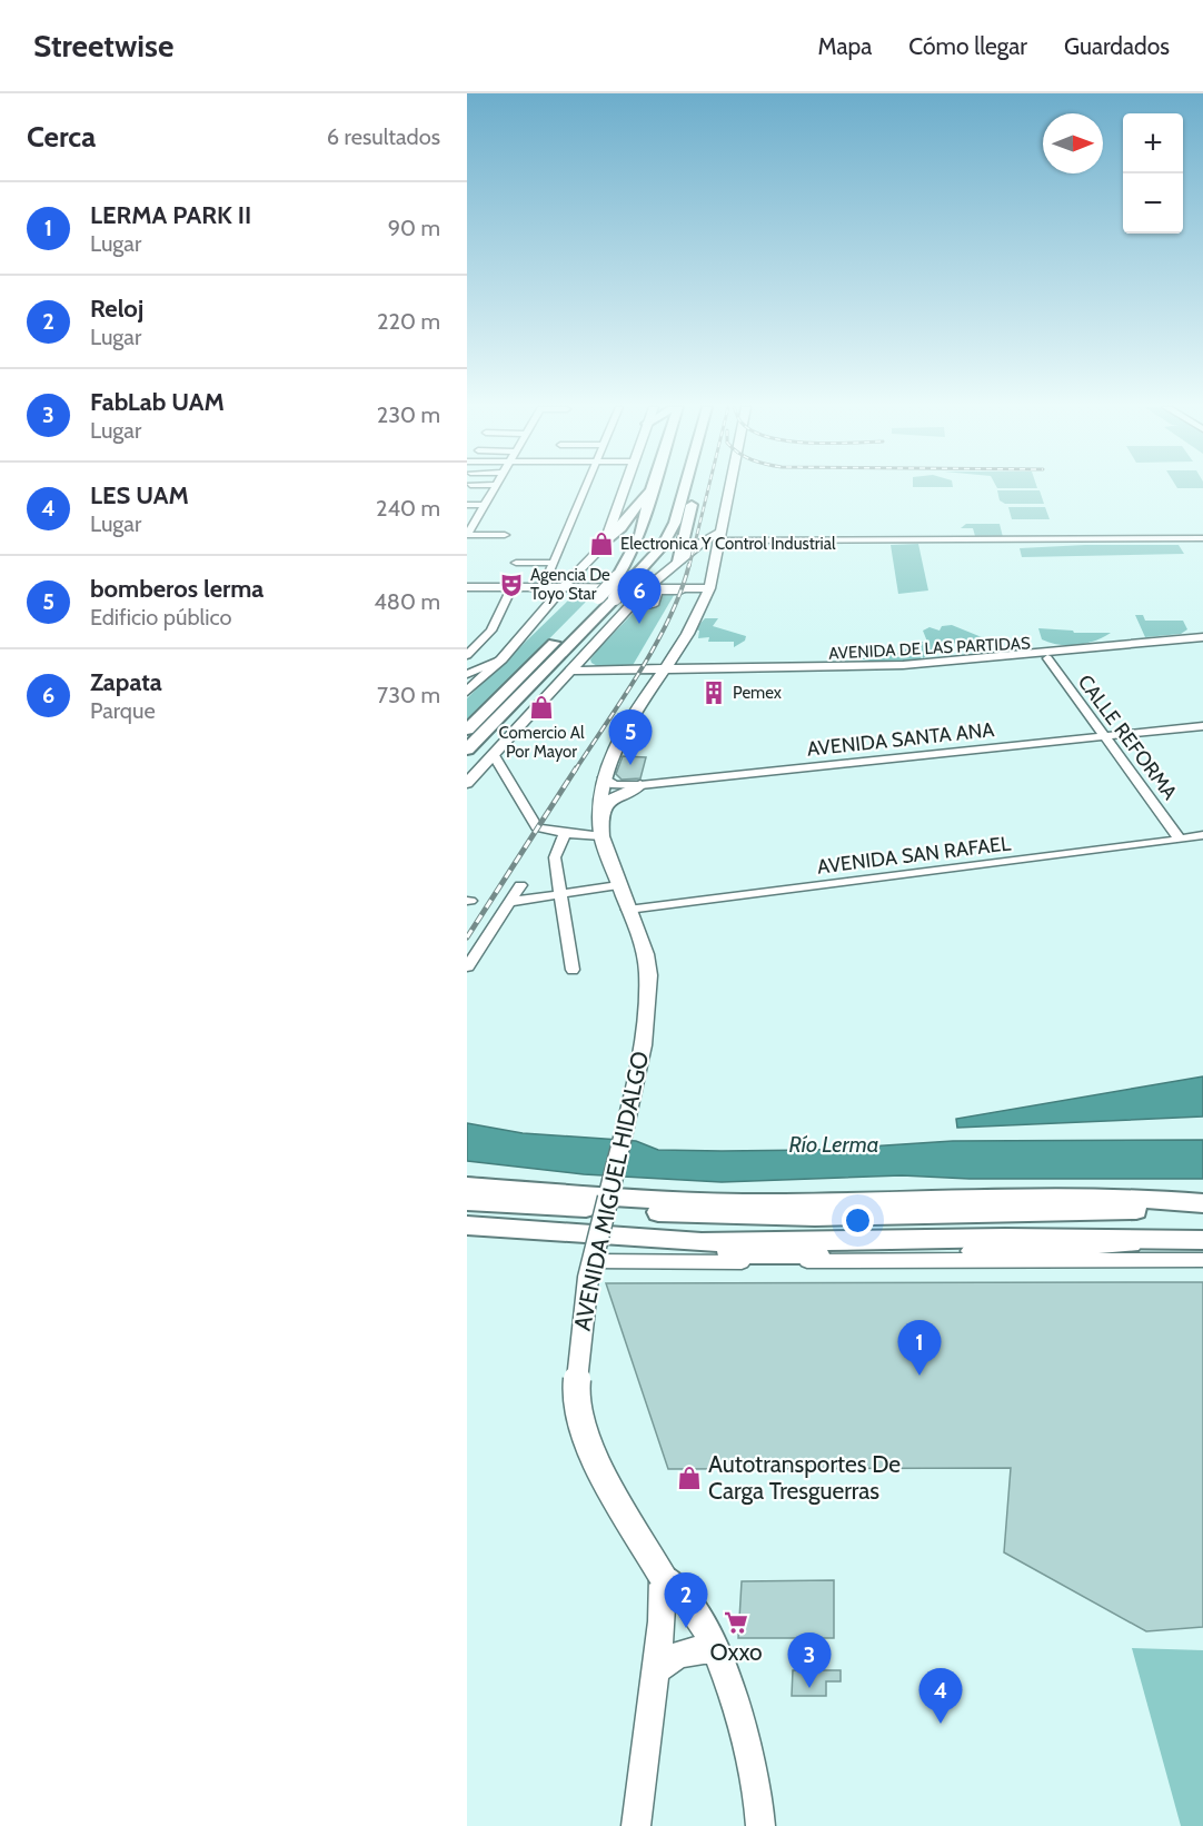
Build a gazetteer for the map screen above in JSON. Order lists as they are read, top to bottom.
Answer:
{
  "streets": {
    "main road": ["AVENIDA DE LAS PARTIDAS", "AVENIDA MIGUEL HIDALGO"],
    "street": ["CALLE REFORMA", "AVENIDA SANTA ANA", "AVENIDA SAN RAFAEL"]
  },
  "crossings": [
    ["AVENIDA DE LAS PARTIDAS", "CALLE REFORMA"],
    ["AVENIDA DE LAS PARTIDAS", "AVENIDA MIGUEL HIDALGO"],
    ["CALLE REFORMA", "AVENIDA SANTA ANA"],
    ["CALLE REFORMA", "AVENIDA SAN RAFAEL"],
    ["AVENIDA SANTA ANA", "AVENIDA MIGUEL HIDALGO"],
    ["AVENIDA SAN RAFAEL", "AVENIDA MIGUEL HIDALGO"]
  ],
  "water": ["Río Lerma"],
  "places": {
    "shop": ["Electronica Y Control Industrial", "Comercio Al Por Mayor", "Autotransportes De Carga Tresguerras"],
    "theatre": ["Agencia De Toyo Star"],
    "building": ["Pemex"],
    "supermarket": ["Oxxo"]
  },
  "north": "right",
  "page": {
    "header": "Streetwise",
    "nav": ["Mapa", "Cómo llegar", "Guardados"],
    "heading": ["Cerca", "6 resultados"],
    "map_buttons": ["+", "−"],
    "list": [
      {
        "mark": "1",
        "name": "LERMA PARK II",
        "note": "Lugar",
        "value": "90 m"
      },
      {
        "mark": "2",
        "name": "Reloj",
        "note": "Lugar",
        "value": "220 m"
      },
      {
        "mark": "3",
        "name": "FabLab UAM",
        "note": "Lugar",
        "value": "230 m"
      },
      {
        "mark": "4",
        "name": "LES UAM",
        "note": "Lugar",
        "value": "240 m"
      },
      {
        "mark": "5",
        "name": "bomberos lerma",
        "note": "Edificio público",
        "value": "480 m"
      },
      {
        "mark": "6",
        "name": "Zapata",
        "note": "Parque",
        "value": "730 m"
      }
    ],
    "pins": [
      "6",
      "5",
      "1",
      "2",
      "3",
      "4"
    ]
  }
}
